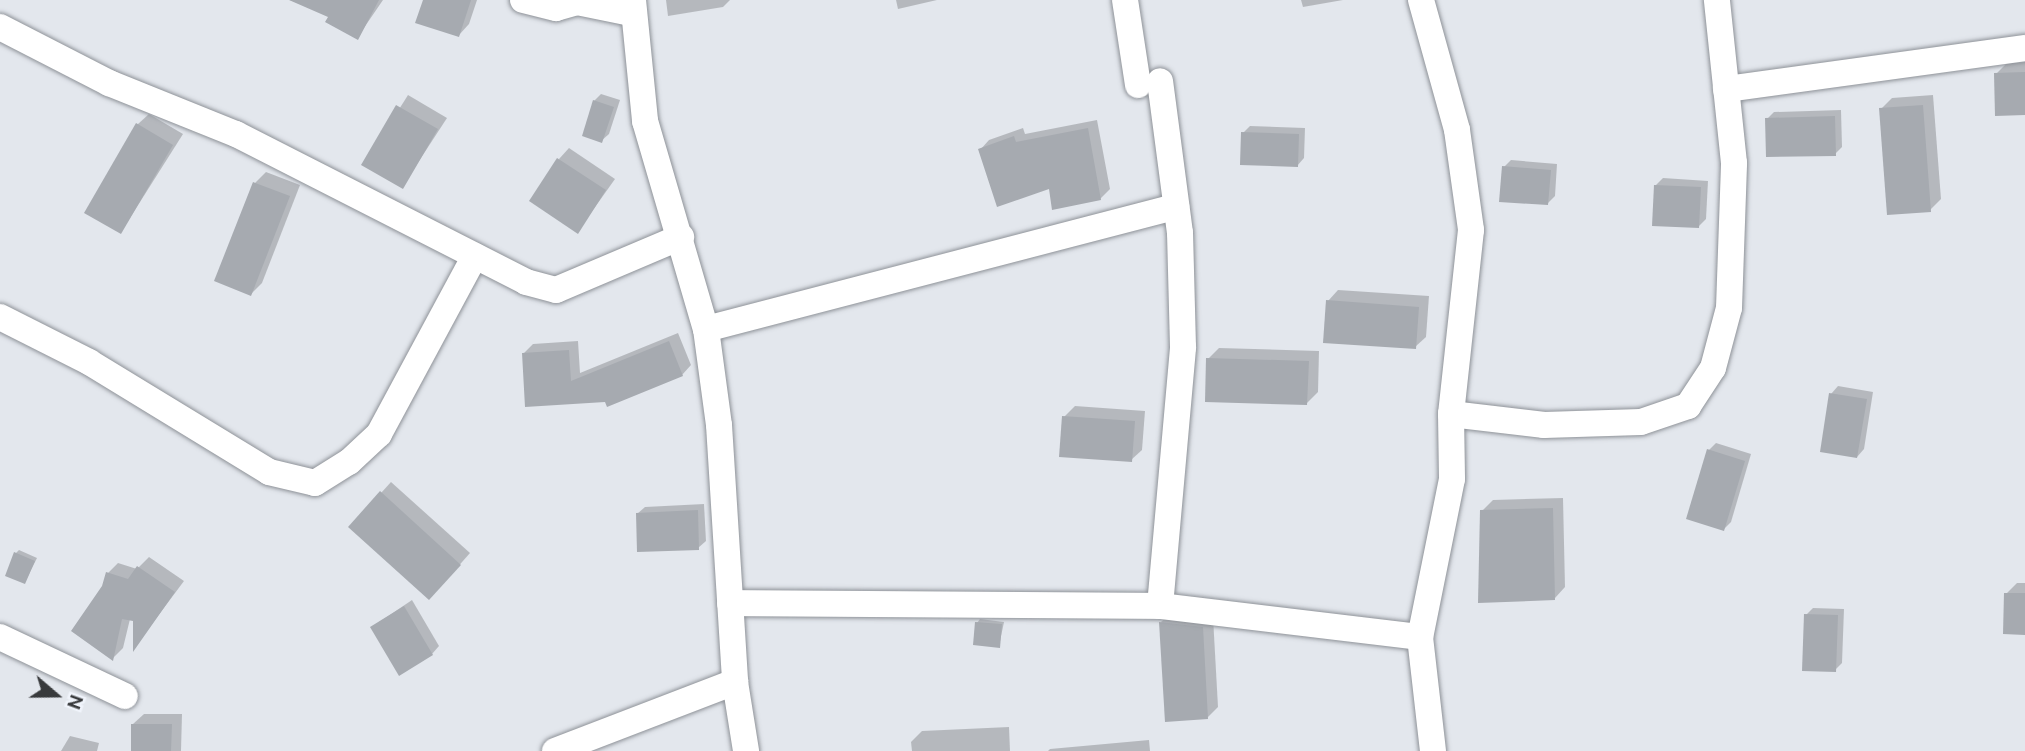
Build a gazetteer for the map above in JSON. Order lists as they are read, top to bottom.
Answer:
{
  "north": "right"
}
